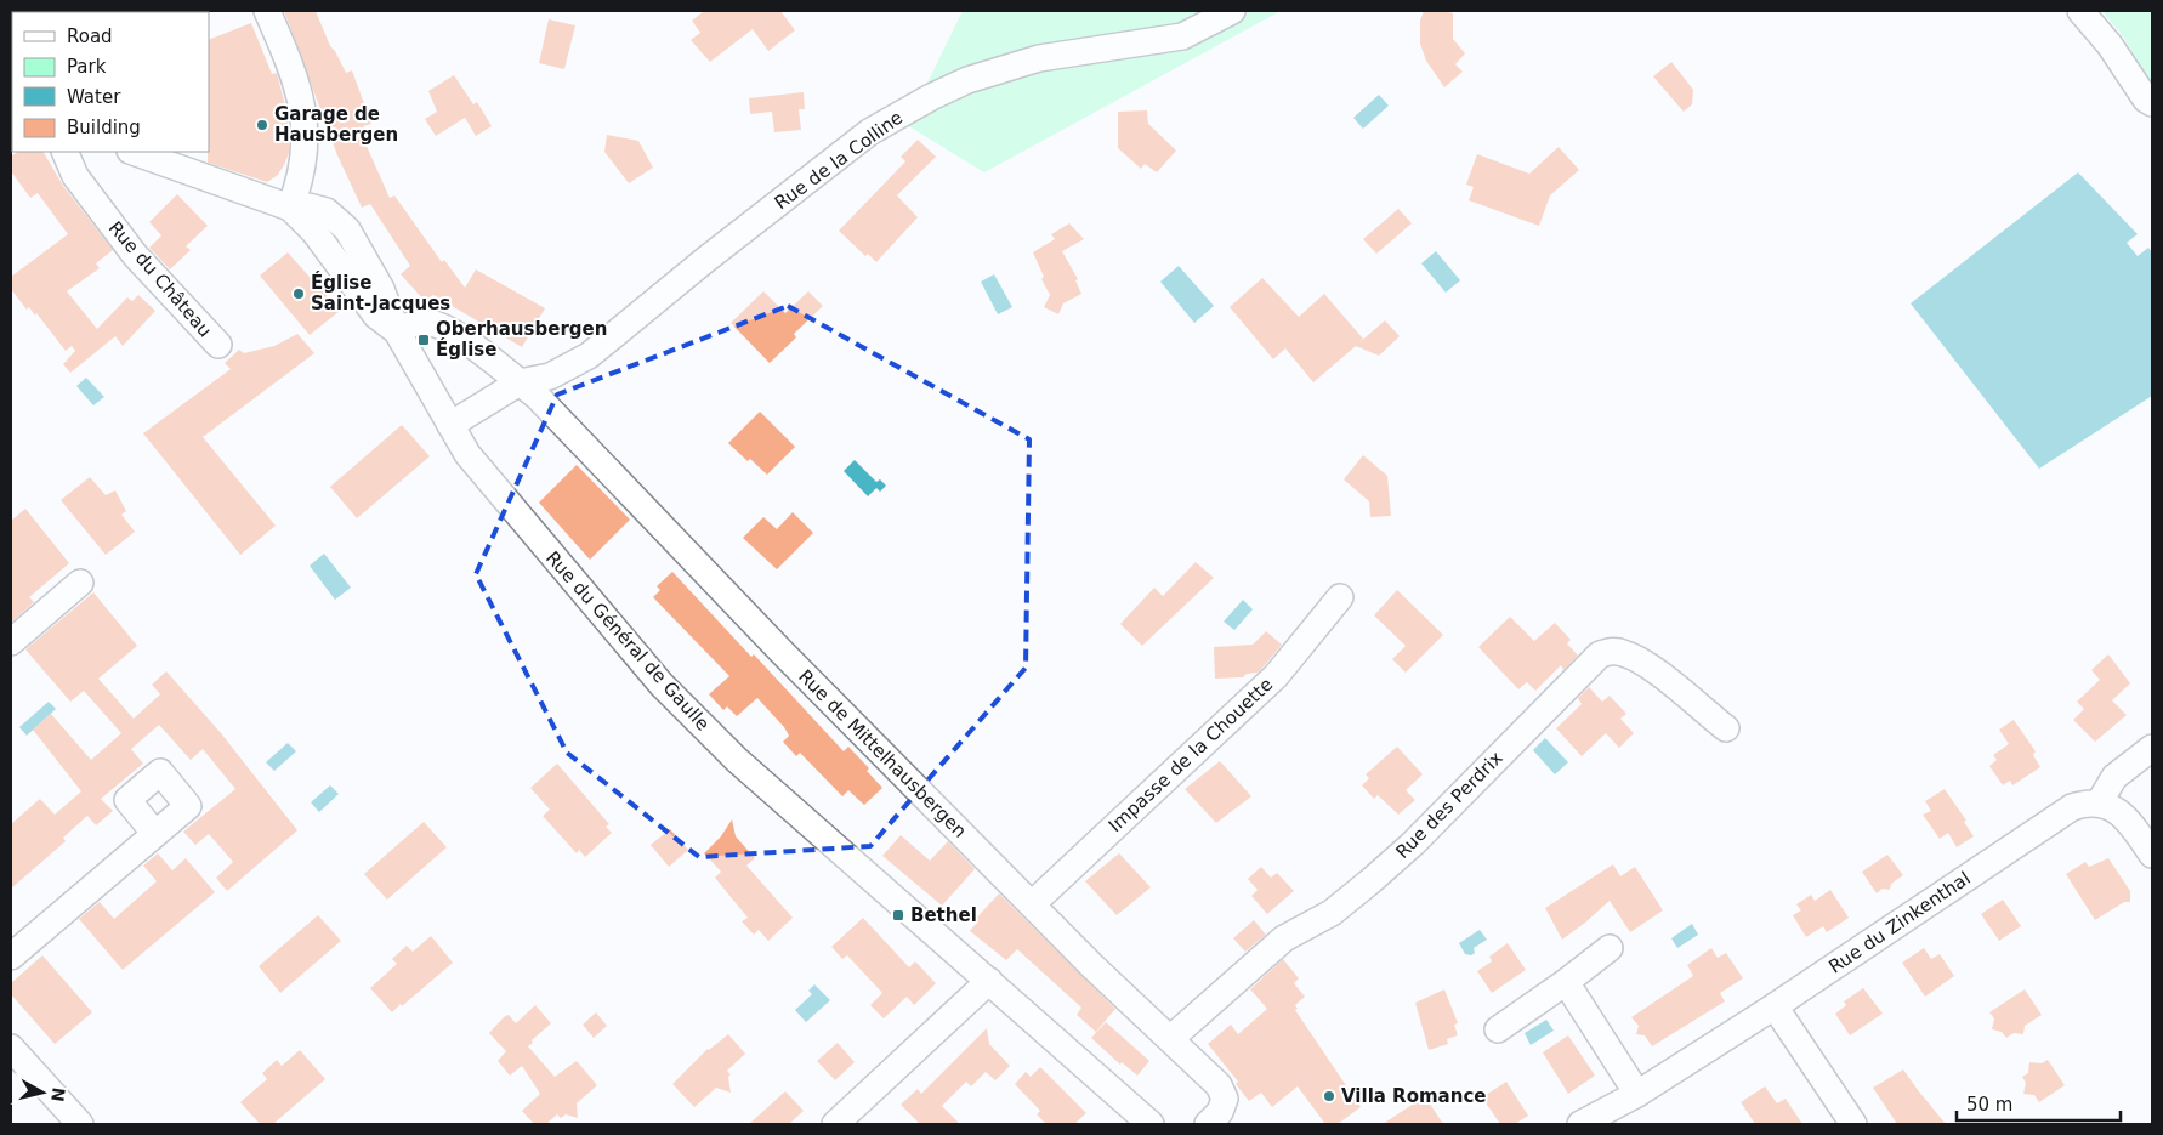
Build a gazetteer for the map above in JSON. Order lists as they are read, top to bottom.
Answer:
{
  "streets": {
    "street": [
      "Rue de la Colline",
      "Rue du Château",
      "Rue du Général de Gaulle",
      "Rue de Mittelhausbergen",
      "Impasse de la Chouette",
      "Rue des Perdrix",
      "Rue du Zinkenthal"
    ]
  },
  "crossings": [
    ["Rue de la Colline", "Rue du Général de Gaulle"],
    ["Rue de la Colline", "Rue de Mittelhausbergen"],
    ["Rue du Général de Gaulle", "Rue de Mittelhausbergen"],
    ["Rue de Mittelhausbergen", "Impasse de la Chouette"],
    ["Rue de Mittelhausbergen", "Rue des Perdrix"]
  ],
  "places": {
    "other": ["Garage de Hausbergen", "Église Saint-Jacques", "Villa Romance"],
    "transit": ["Oberhausbergen Église", "Bethel"]
  },
  "legend": [
    "Road",
    "Park",
    "Water",
    "Building"
  ],
  "scale_bar": "50 m",
  "north": "right"
}
